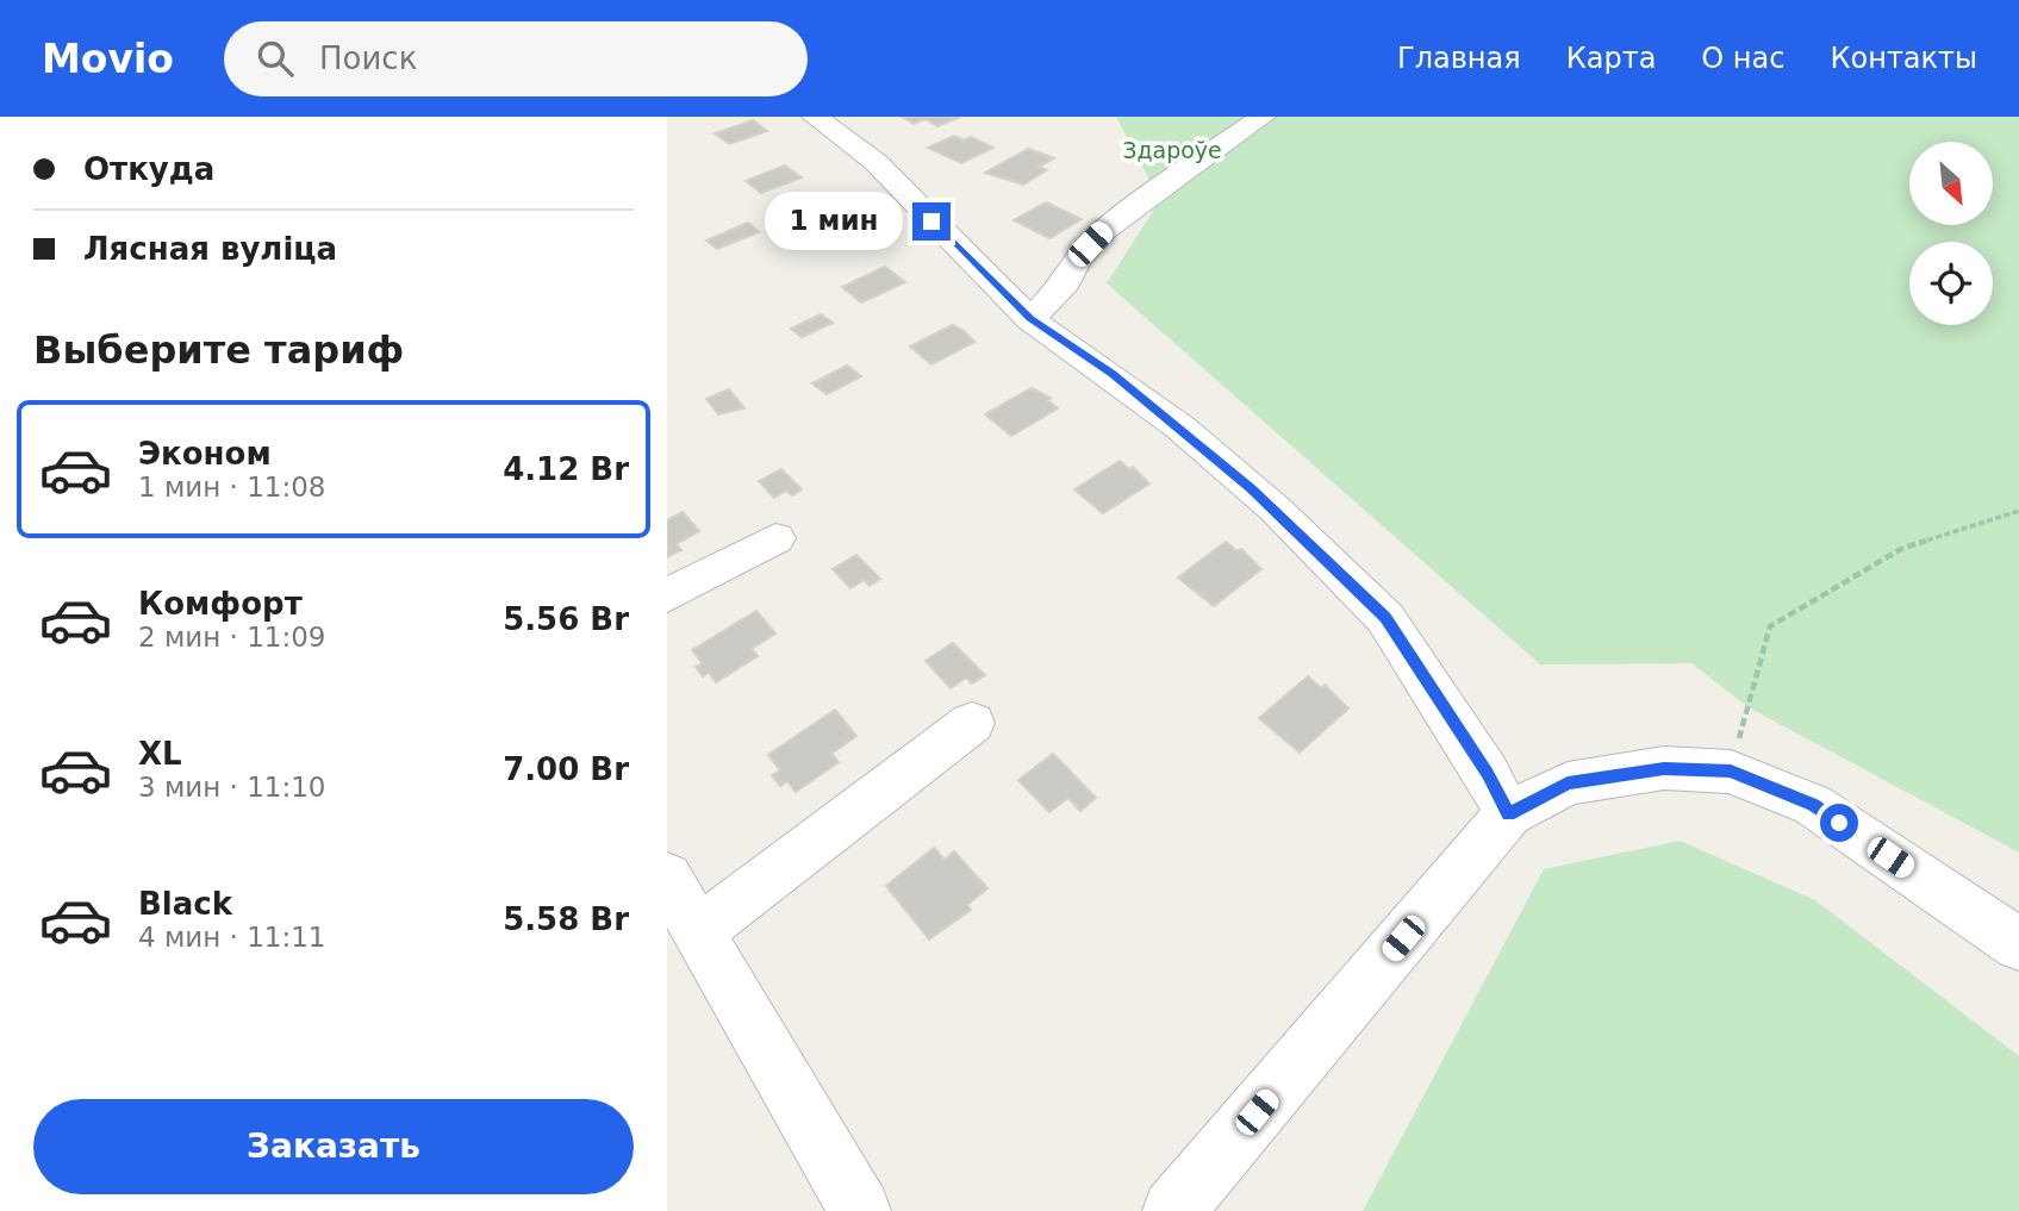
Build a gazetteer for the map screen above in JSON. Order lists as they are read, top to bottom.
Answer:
{
  "parks": ["Здароўе"],
  "north": "bottom right",
  "page": {
    "header": "Movio",
    "search": "Поиск",
    "nav": [
      "Главная",
      "Карта",
      "О нас",
      "Контакты"
    ],
    "banner": ["Откуда", "Лясная вуліца"],
    "bubble": "1 мин",
    "heading": "Выберите тариф",
    "list": [
      {
        "name": "Эконом",
        "note": "1 мин · 11:08",
        "value": "4.12 Br"
      },
      {
        "name": "Комфорт",
        "note": "2 мин · 11:09",
        "value": "5.56 Br"
      },
      {
        "name": "XL",
        "note": "3 мин · 11:10",
        "value": "7.00 Br"
      },
      {
        "name": "Black",
        "note": "4 мин · 11:11",
        "value": "5.58 Br"
      }
    ],
    "buttons": "Заказать"
  }
}
